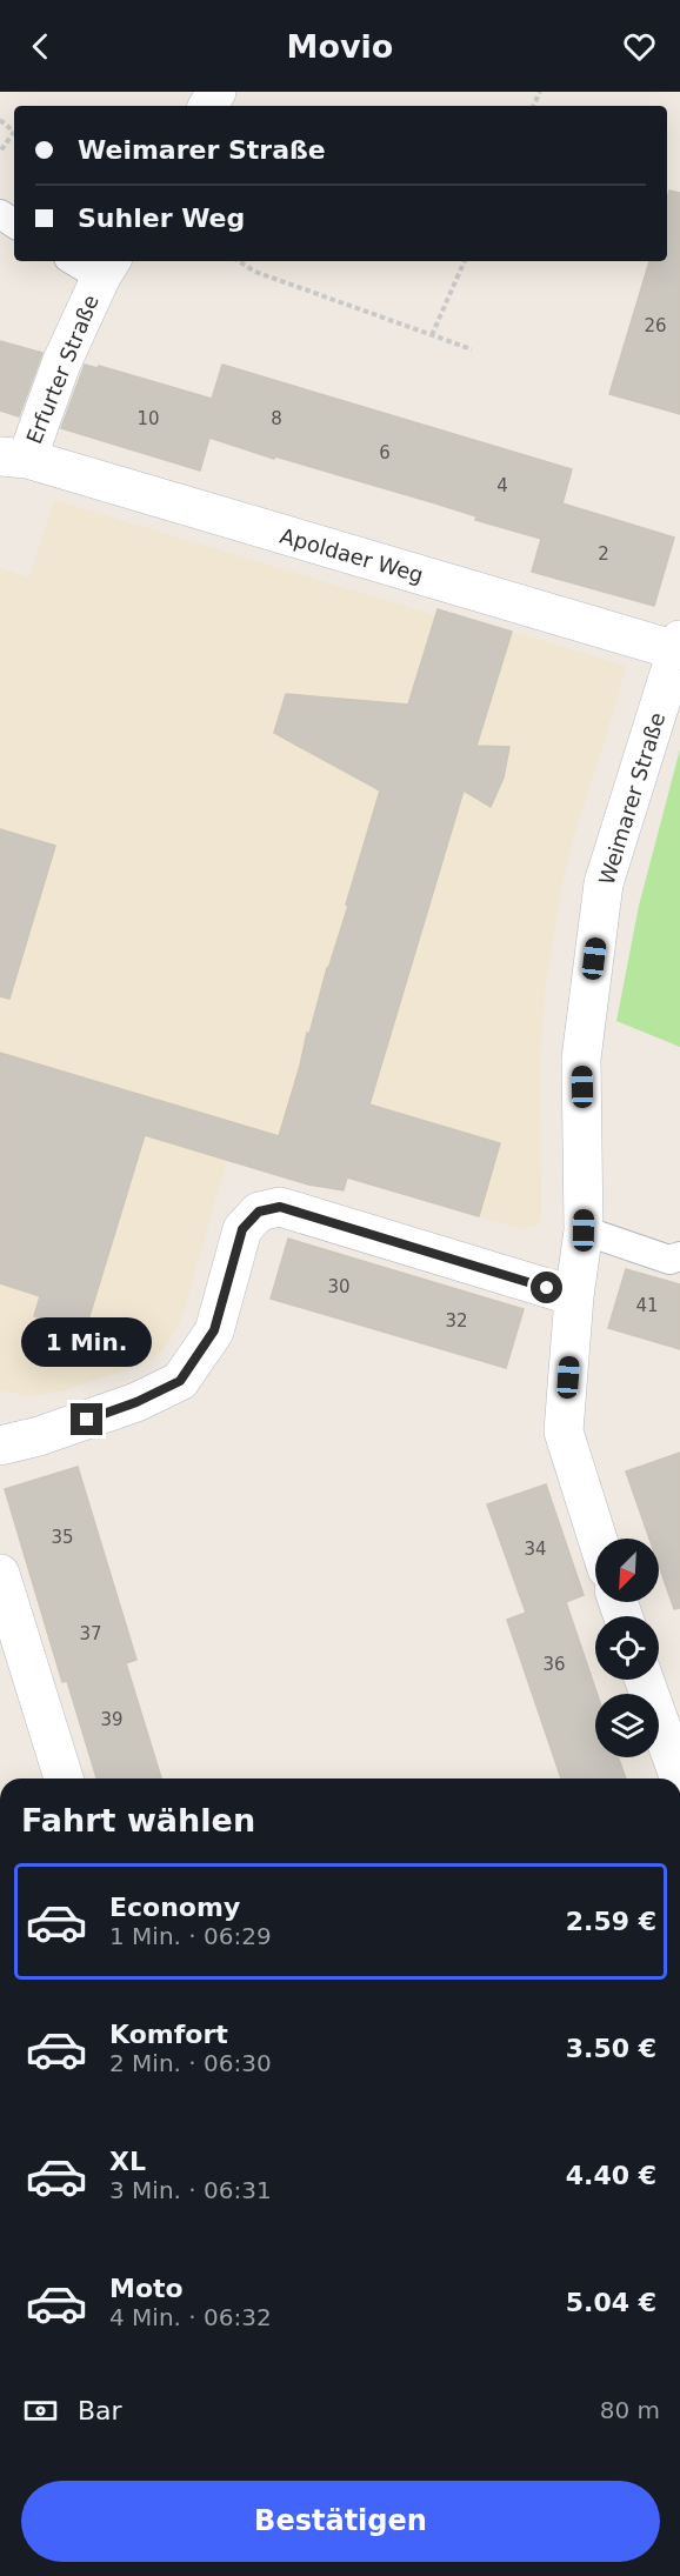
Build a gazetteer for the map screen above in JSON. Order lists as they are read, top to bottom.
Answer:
{
  "streets": {
    "street": ["Erfurter Straße", "Apoldaer Weg", "Weimarer Straße"]
  },
  "crossings": [
    ["Erfurter Straße", "Apoldaer Weg"],
    ["Apoldaer Weg", "Weimarer Straße"]
  ],
  "house_numbers": [
    "26",
    "10",
    "8",
    "6",
    "4",
    "2",
    "30",
    "41",
    "32",
    "35",
    "34",
    "37",
    "36",
    "39"
  ],
  "north": "bottom left",
  "page": {
    "header": "Movio",
    "banner": ["Weimarer Straße", "Suhler Weg"],
    "bubble": "1 Min.",
    "heading": "Fahrt wählen",
    "list": [
      {
        "name": "Economy",
        "note": "1 Min. · 06:29",
        "value": "2.59 €"
      },
      {
        "name": "Komfort",
        "note": "2 Min. · 06:30",
        "value": "3.50 €"
      },
      {
        "name": "XL",
        "note": "3 Min. · 06:31",
        "value": "4.40 €"
      },
      {
        "name": "Moto",
        "note": "4 Min. · 06:32",
        "value": "5.04 €"
      }
    ],
    "pay": ["Bar", "80 m"],
    "buttons": "Bestätigen"
  }
}
